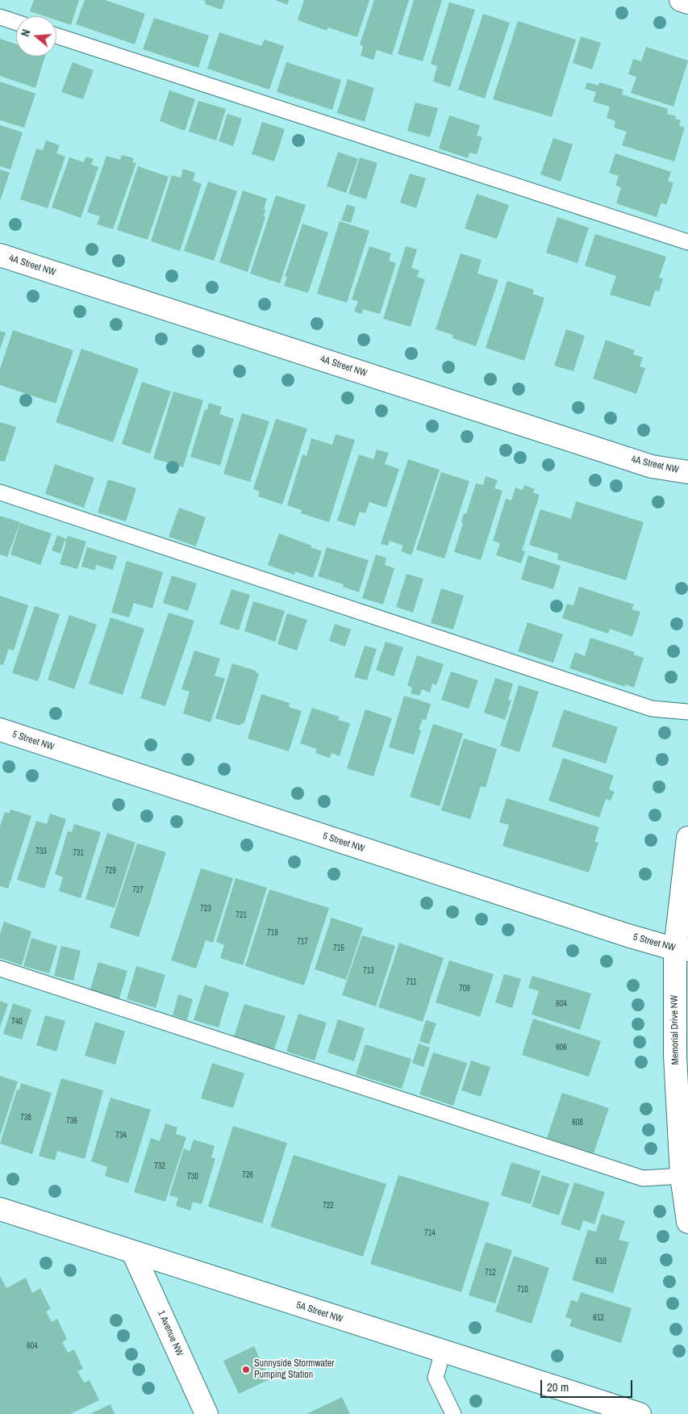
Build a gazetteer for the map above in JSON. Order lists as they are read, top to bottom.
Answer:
{
  "streets": {
    "street": [
      "4A Street NW",
      "5 Street NW",
      "Memorial Drive NW",
      "5A Street NW",
      "1 Avenue NW"
    ]
  },
  "crossings": [
    ["5 Street NW", "Memorial Drive NW"],
    ["5A Street NW", "1 Avenue NW"]
  ],
  "places": ["Sunnyside Stormwater Pumping Station"],
  "house_numbers": [
    "733",
    "731",
    "729",
    "727",
    "723",
    "721",
    "719",
    "717",
    "715",
    "713",
    "711",
    "709",
    "604",
    "740",
    "606",
    "738",
    "736",
    "608",
    "734",
    "732",
    "726",
    "730",
    "722",
    "714",
    "610",
    "712",
    "710",
    "612",
    "604"
  ],
  "scale_bar": "20 m",
  "north": "left"
}
